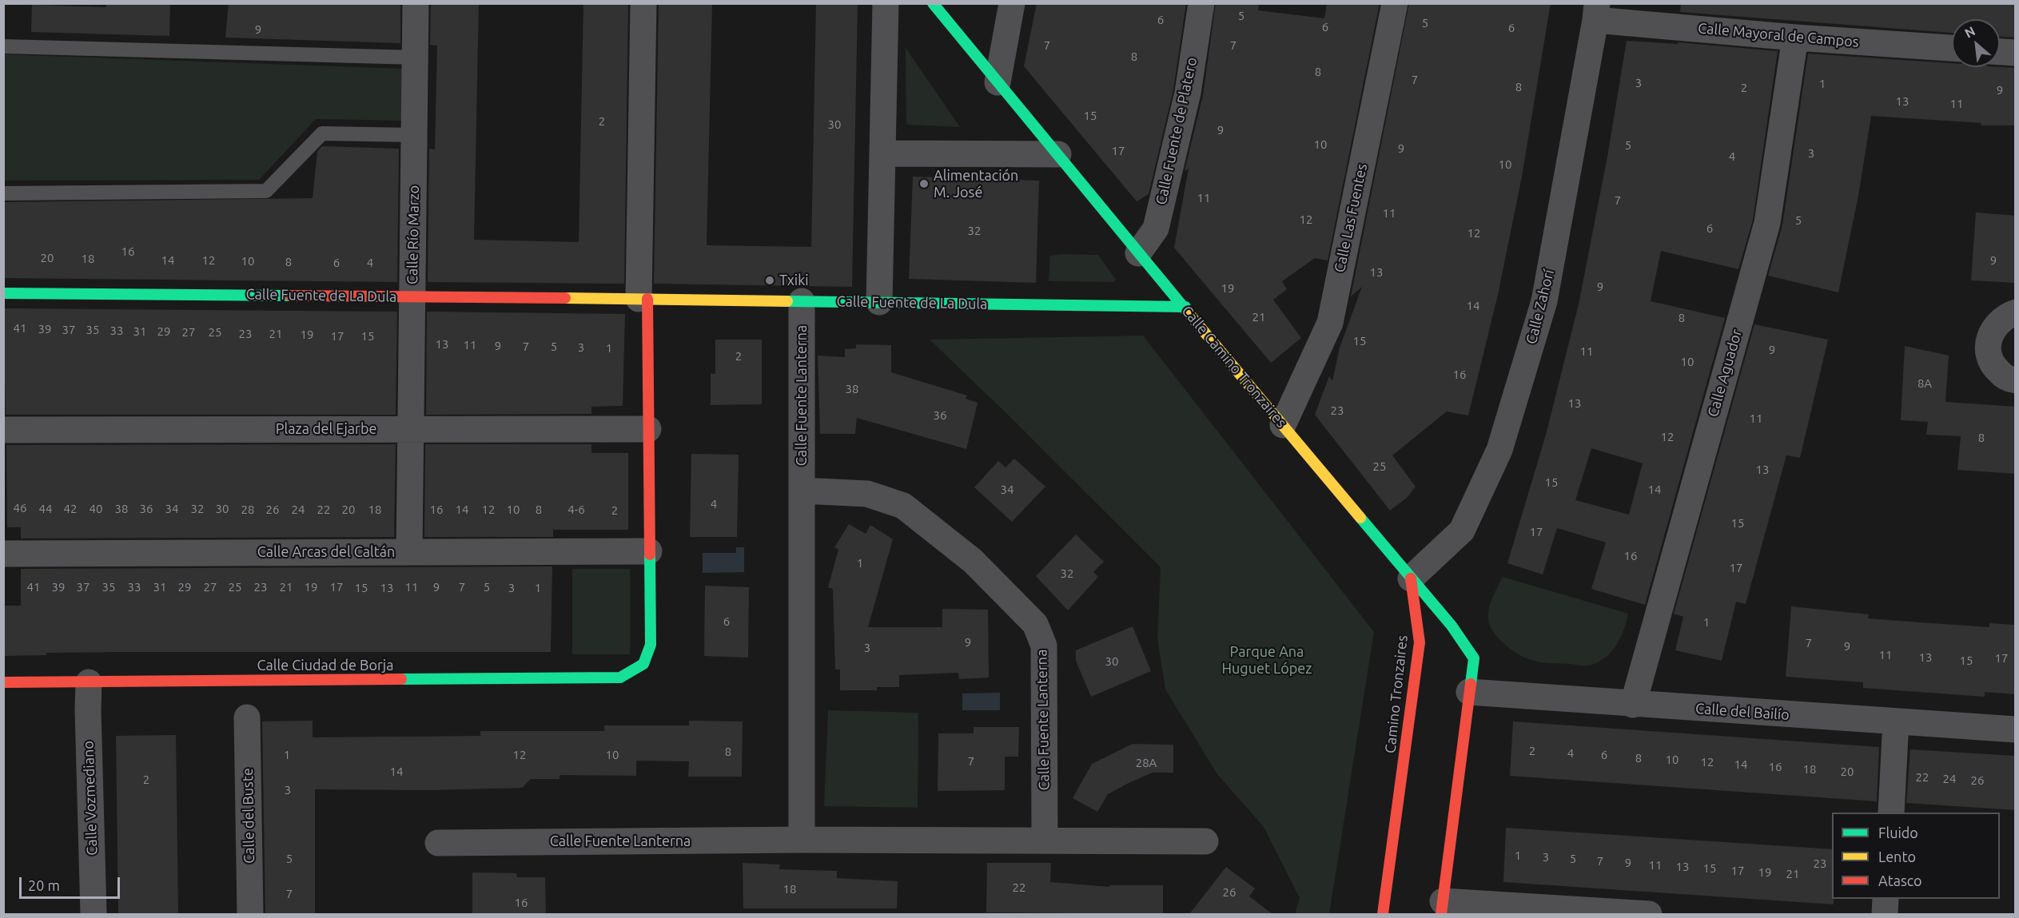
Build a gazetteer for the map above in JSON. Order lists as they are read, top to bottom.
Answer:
{
  "streets": {
    "street": [
      "Calle Mayoral de Campos",
      "Calle Fuente de Platero",
      "Calle Las Fuentes",
      "Calle Río Marzo",
      "Calle Fuente de La Dula",
      "Calle Zahorí",
      "Calle Camino Tronzaires",
      "Calle Aguador",
      "Calle Fuente Lanterna",
      "Plaza del Ejarbe",
      "Calle Arcas del Caltán",
      "Calle Ciudad de Borja",
      "Camino Tronzaires",
      "Calle del Bailío",
      "Calle Vozmediano",
      "Calle del Buste"
    ]
  },
  "crossings": [
    ["Calle Mayoral de Campos", "Calle Zahorí"],
    ["Calle Mayoral de Campos", "Calle Aguador"],
    ["Calle Fuente de Platero", "Calle Camino Tronzaires"],
    ["Calle Las Fuentes", "Calle Camino Tronzaires"],
    ["Calle Río Marzo", "Calle Fuente de La Dula"],
    ["Calle Río Marzo", "Plaza del Ejarbe"],
    ["Calle Río Marzo", "Calle Arcas del Caltán"],
    ["Calle Fuente de La Dula", "Calle Camino Tronzaires"],
    ["Calle Fuente de La Dula", "Calle Fuente Lanterna"],
    ["Calle Zahorí", "Calle Camino Tronzaires"],
    ["Calle Zahorí", "Camino Tronzaires"],
    ["Calle Camino Tronzaires", "Camino Tronzaires"],
    ["Calle Aguador", "Calle del Bailío"],
    ["Calle Arcas del Caltán", "Calle Ciudad de Borja"],
    ["Calle Ciudad de Borja", "Calle Vozmediano"]
  ],
  "parks": ["Parque Ana Huguet López"],
  "places": ["Alimentación M. José", "Txiki"],
  "house_numbers": [
    "5",
    "6",
    "5",
    "6",
    "6",
    "9",
    "7",
    "7",
    "8",
    "8",
    "7",
    "3",
    "1",
    "8",
    "2",
    "9",
    "13",
    "11",
    "15",
    "2",
    "30",
    "9",
    "10",
    "5",
    "9",
    "17",
    "3",
    "4",
    "10",
    "11",
    "7",
    "11",
    "12",
    "5",
    "6",
    "32",
    "12",
    "16",
    "20",
    "18",
    "14",
    "12",
    "9",
    "10",
    "8",
    "6",
    "4",
    "13",
    "9",
    "19",
    "14",
    "21",
    "8",
    "41",
    "39",
    "37",
    "35",
    "33",
    "31",
    "29",
    "27",
    "25",
    "23",
    "21",
    "19",
    "17",
    "15",
    "15",
    "13",
    "11",
    "9",
    "7",
    "5",
    "3",
    "1",
    "9",
    "11",
    "2",
    "10",
    "16",
    "8A",
    "38",
    "13",
    "23",
    "36",
    "11",
    "12",
    "8",
    "25",
    "13",
    "15",
    "34",
    "14",
    "4",
    "46",
    "44",
    "42",
    "40",
    "38",
    "36",
    "34",
    "32",
    "30",
    "28",
    "26",
    "24",
    "22",
    "20",
    "18",
    "16",
    "14",
    "12",
    "10",
    "8",
    "4-6",
    "2",
    "15",
    "17",
    "16",
    "1",
    "17",
    "32",
    "41",
    "39",
    "37",
    "35",
    "33",
    "31",
    "29",
    "27",
    "25",
    "23",
    "21",
    "19",
    "17",
    "11",
    "9",
    "7",
    "5",
    "15",
    "13",
    "3",
    "1",
    "6",
    "1",
    "9",
    "7",
    "9",
    "3",
    "11",
    "13",
    "17",
    "15",
    "30",
    "2",
    "8",
    "4",
    "1",
    "12",
    "10",
    "6",
    "8",
    "10",
    "7",
    "12",
    "28A",
    "14",
    "16",
    "18",
    "14",
    "20",
    "22",
    "24",
    "2",
    "26",
    "3",
    "1",
    "3",
    "5",
    "5",
    "7",
    "9",
    "23",
    "11",
    "13",
    "15",
    "17",
    "19",
    "21",
    "22",
    "18",
    "26",
    "7",
    "16"
  ],
  "legend": ["Fluido", "Lento", "Atasco"],
  "scale_bar": "20 m",
  "north": "top left"
}
